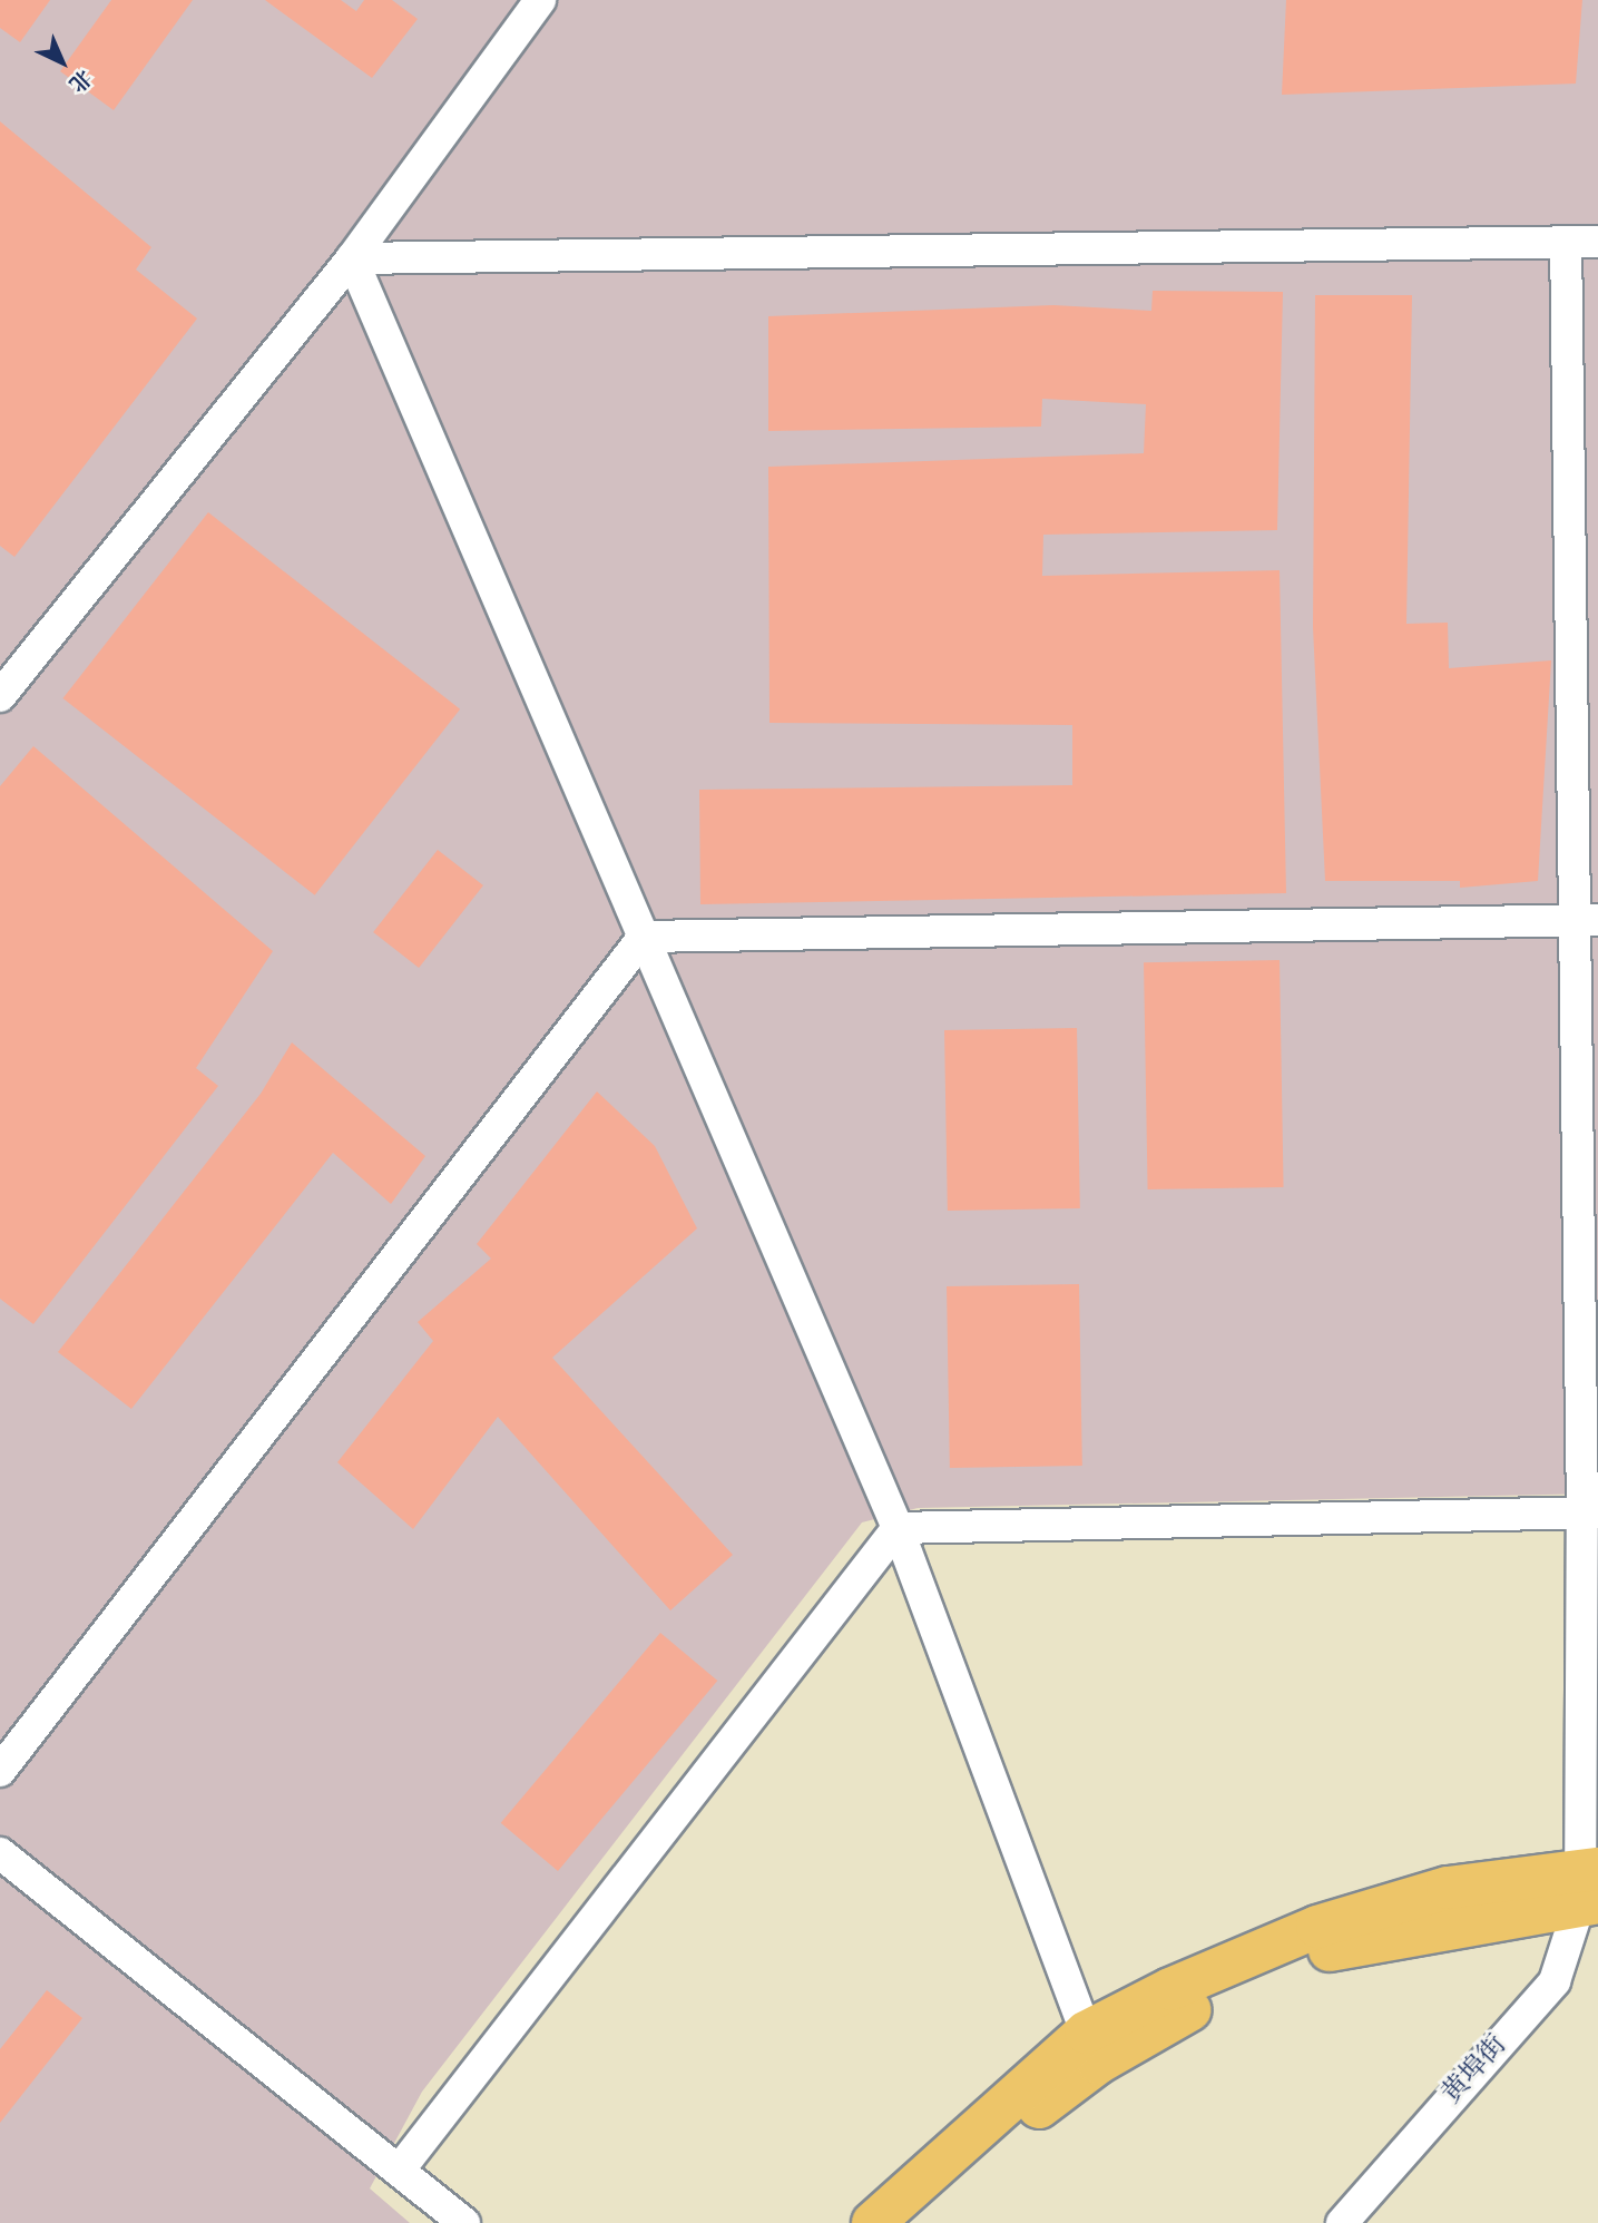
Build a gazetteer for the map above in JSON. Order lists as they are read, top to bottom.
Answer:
{
  "streets": {
    "street": ["黄埠街"]
  },
  "north": "bottom right"
}
